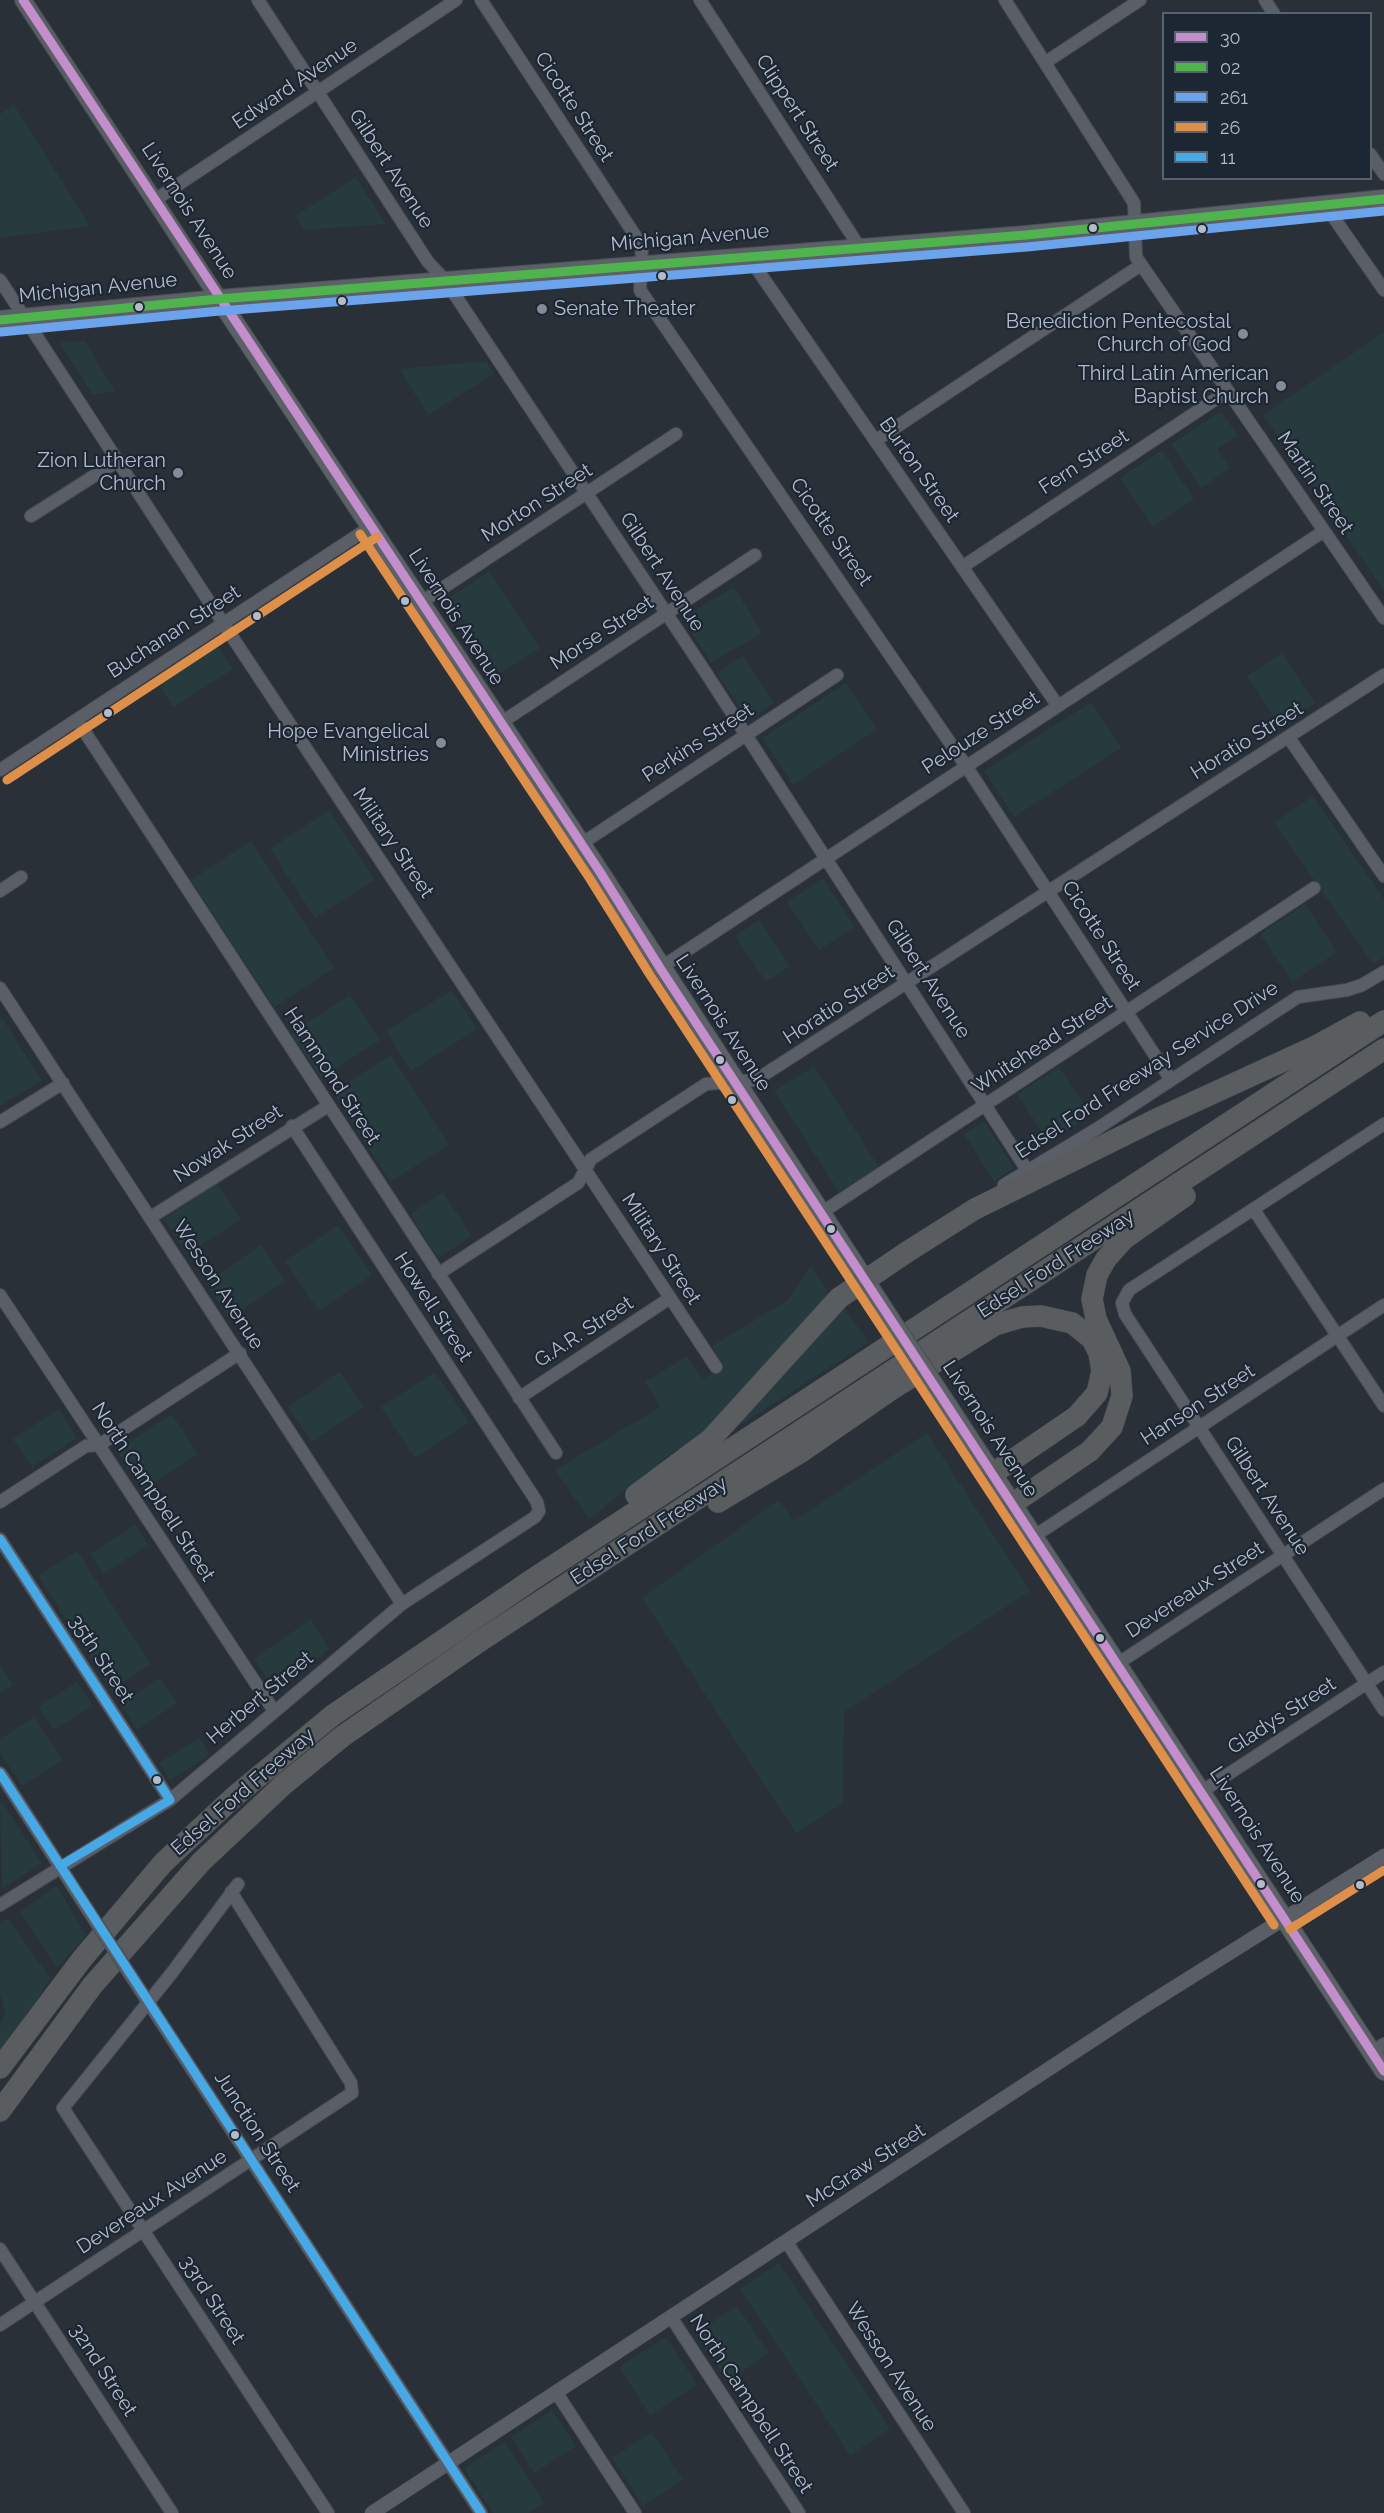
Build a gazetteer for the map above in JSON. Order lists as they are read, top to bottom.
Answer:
{
  "streets": {
    "highway": ["Edsel Ford Freeway"],
    "main road": ["Livernois Avenue", "Michigan Avenue"],
    "street": [
      "Edward Avenue",
      "Cicotte Street",
      "Clippert Street",
      "Gilbert Avenue",
      "Fern Street",
      "Burton Street",
      "Martin Street",
      "Morton Street",
      "Buchanan Street",
      "Morse Street",
      "Pelouze Street",
      "Horatio Street",
      "Perkins Street",
      "Military Street",
      "Whitehead Street",
      "Edsel Ford Freeway Service Drive",
      "Hammond Street",
      "Nowak Street",
      "Wesson Avenue",
      "Howell Street",
      "G.A.R. Street",
      "Hanson Street",
      "North Campbell Street",
      "Devereaux Street",
      "35th Street",
      "Herbert Street",
      "Gladys Street",
      "Junction Street",
      "McGraw Street",
      "Devereaux Avenue",
      "33rd Street",
      "32nd Street"
    ]
  },
  "crossings": [
    ["Edward Avenue", "Gilbert Avenue"],
    ["Edward Avenue", "Livernois Avenue"],
    ["Cicotte Street", "Michigan Avenue"],
    ["Cicotte Street", "Pelouze Street"],
    ["Cicotte Street", "Horatio Street"],
    ["Cicotte Street", "Whitehead Street"],
    ["Cicotte Street", "Edsel Ford Freeway Service Drive"],
    ["Clippert Street", "Michigan Avenue"],
    ["Gilbert Avenue", "Michigan Avenue"],
    ["Gilbert Avenue", "Morton Street"],
    ["Gilbert Avenue", "Morse Street"],
    ["Gilbert Avenue", "Pelouze Street"],
    ["Gilbert Avenue", "Horatio Street"],
    ["Gilbert Avenue", "Perkins Street"],
    ["Gilbert Avenue", "Whitehead Street"],
    ["Gilbert Avenue", "Edsel Ford Freeway Service Drive"],
    ["Gilbert Avenue", "Hanson Street"],
    ["Gilbert Avenue", "Devereaux Street"],
    ["Gilbert Avenue", "Gladys Street"],
    ["Livernois Avenue", "Michigan Avenue"],
    ["Livernois Avenue", "Morton Street"],
    ["Livernois Avenue", "Buchanan Street"],
    ["Livernois Avenue", "Morse Street"],
    ["Livernois Avenue", "Pelouze Street"],
    ["Livernois Avenue", "Horatio Street"],
    ["Livernois Avenue", "Perkins Street"],
    ["Livernois Avenue", "Whitehead Street"],
    ["Livernois Avenue", "Hanson Street"],
    ["Livernois Avenue", "Devereaux Street"],
    ["Livernois Avenue", "Gladys Street"],
    ["Livernois Avenue", "McGraw Street"],
    ["Michigan Avenue", "Burton Street"],
    ["Michigan Avenue", "Martin Street"],
    ["Michigan Avenue", "Military Street"],
    ["Fern Street", "Burton Street"],
    ["Fern Street", "Martin Street"],
    ["Burton Street", "Pelouze Street"],
    ["Martin Street", "Pelouze Street"],
    ["Buchanan Street", "Military Street"],
    ["Buchanan Street", "Hammond Street"],
    ["Horatio Street", "Military Street"],
    ["Horatio Street", "Hammond Street"],
    ["Military Street", "G.A.R. Street"],
    ["Hammond Street", "Nowak Street"],
    ["Hammond Street", "G.A.R. Street"],
    ["Nowak Street", "Wesson Avenue"],
    ["Nowak Street", "Howell Street"],
    ["Wesson Avenue", "Herbert Street"],
    ["Wesson Avenue", "McGraw Street"],
    ["Howell Street", "Herbert Street"],
    ["North Campbell Street", "Herbert Street"],
    ["North Campbell Street", "McGraw Street"],
    ["35th Street", "Herbert Street"],
    ["Herbert Street", "Junction Street"],
    ["Junction Street", "McGraw Street"],
    ["Junction Street", "Devereaux Avenue"],
    ["Junction Street", "33rd Street"],
    ["Devereaux Avenue", "33rd Street"],
    ["Devereaux Avenue", "32nd Street"]
  ],
  "places": [
    "Senate Theater",
    "Benediction Pentecostal Church of God",
    "Third Latin American Baptist Church",
    "Zion Lutheran Church",
    "Hope Evangelical Ministries"
  ],
  "lines": [
    "transit line 30",
    "transit line 02",
    "transit line 261",
    "transit line 26",
    "transit line 11"
  ],
  "legend": [
    "30",
    "02",
    "261",
    "26",
    "11"
  ]
}
